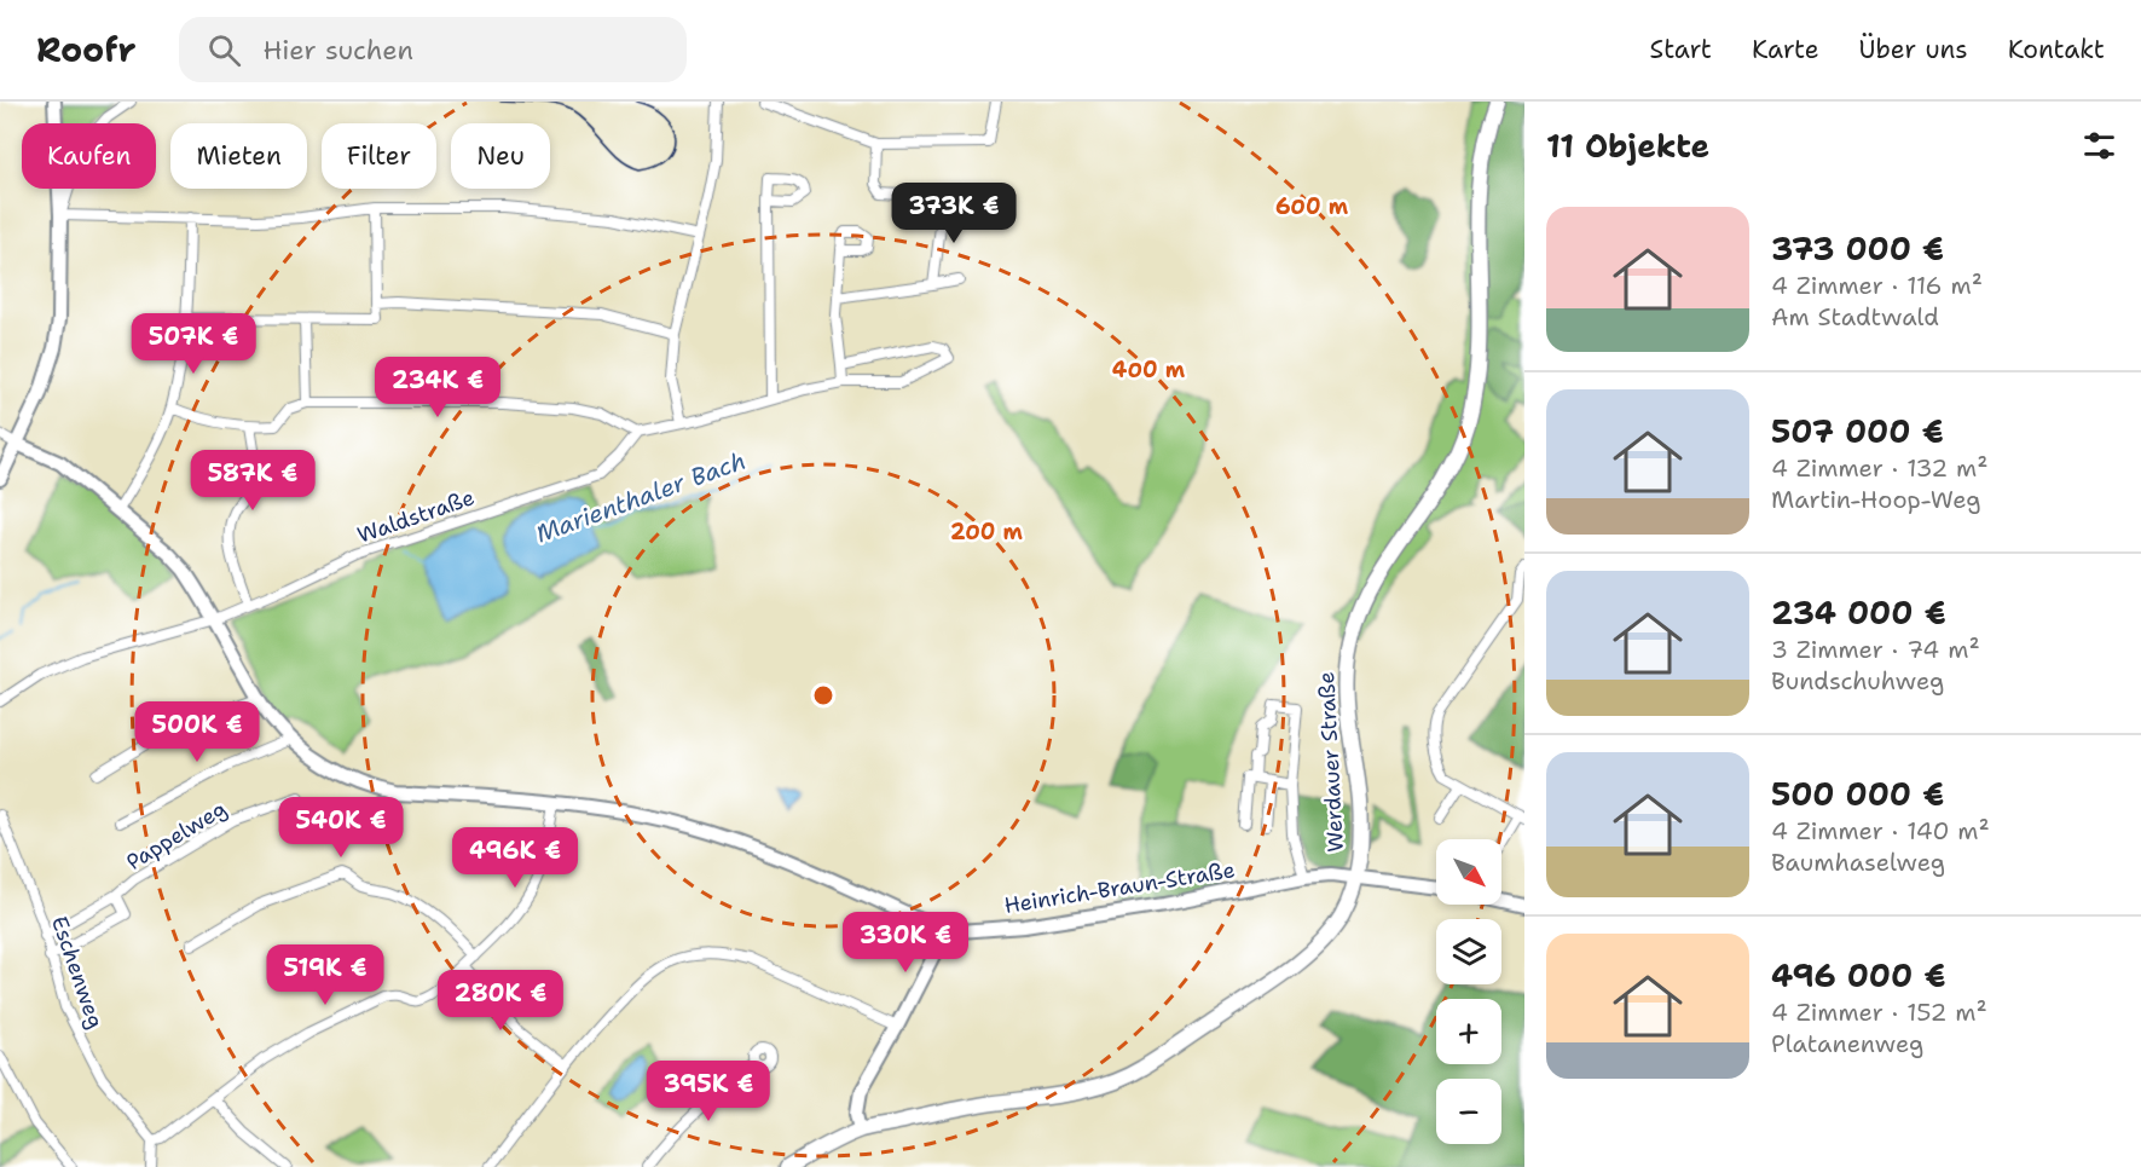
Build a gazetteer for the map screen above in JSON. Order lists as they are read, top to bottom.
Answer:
{
  "streets": {
    "main road": ["Werdauer Straße"],
    "street": [
      "Waldstraße",
      "Pappelweg",
      "Heinrich-Braun-Straße",
      "Eschenweg"
    ]
  },
  "crossings": [
    ["Waldstraße", "Heinrich-Braun-Straße"],
    ["Werdauer Straße", "Heinrich-Braun-Straße"],
    ["Pappelweg", "Eschenweg"]
  ],
  "water": ["Marienthaler Bach"],
  "north": "bottom right",
  "page": {
    "header": "Roofr",
    "search": "Hier suchen",
    "nav": [
      "Start",
      "Karte",
      "Über uns",
      "Kontakt"
    ],
    "heading": "11 Objekte",
    "chip": [
      "Kaufen",
      "Mieten",
      "Filter",
      "Neu"
    ],
    "price": [
      "373K €",
      "507K €",
      "234K €",
      "587K €",
      "500K €",
      "540K €",
      "496K €",
      "330K €",
      "519K €",
      "280K €",
      "395K €"
    ],
    "list": [
      {
        "name": "373 000 €",
        "note": "4 Zimmer · 116 m² · Am Stadtwald"
      },
      {
        "name": "507 000 €",
        "note": "4 Zimmer · 132 m² · Martin-Hoop-Weg"
      },
      {
        "name": "234 000 €",
        "note": "3 Zimmer · 74 m² · Bundschuhweg"
      },
      {
        "name": "500 000 €",
        "note": "4 Zimmer · 140 m² · Baumhaselweg"
      },
      {
        "name": "496 000 €",
        "note": "4 Zimmer · 152 m² · Platanenweg"
      }
    ],
    "map_buttons": ["+", "−"]
  },
  "rings": ["600 m", "400 m", "200 m"]
}
